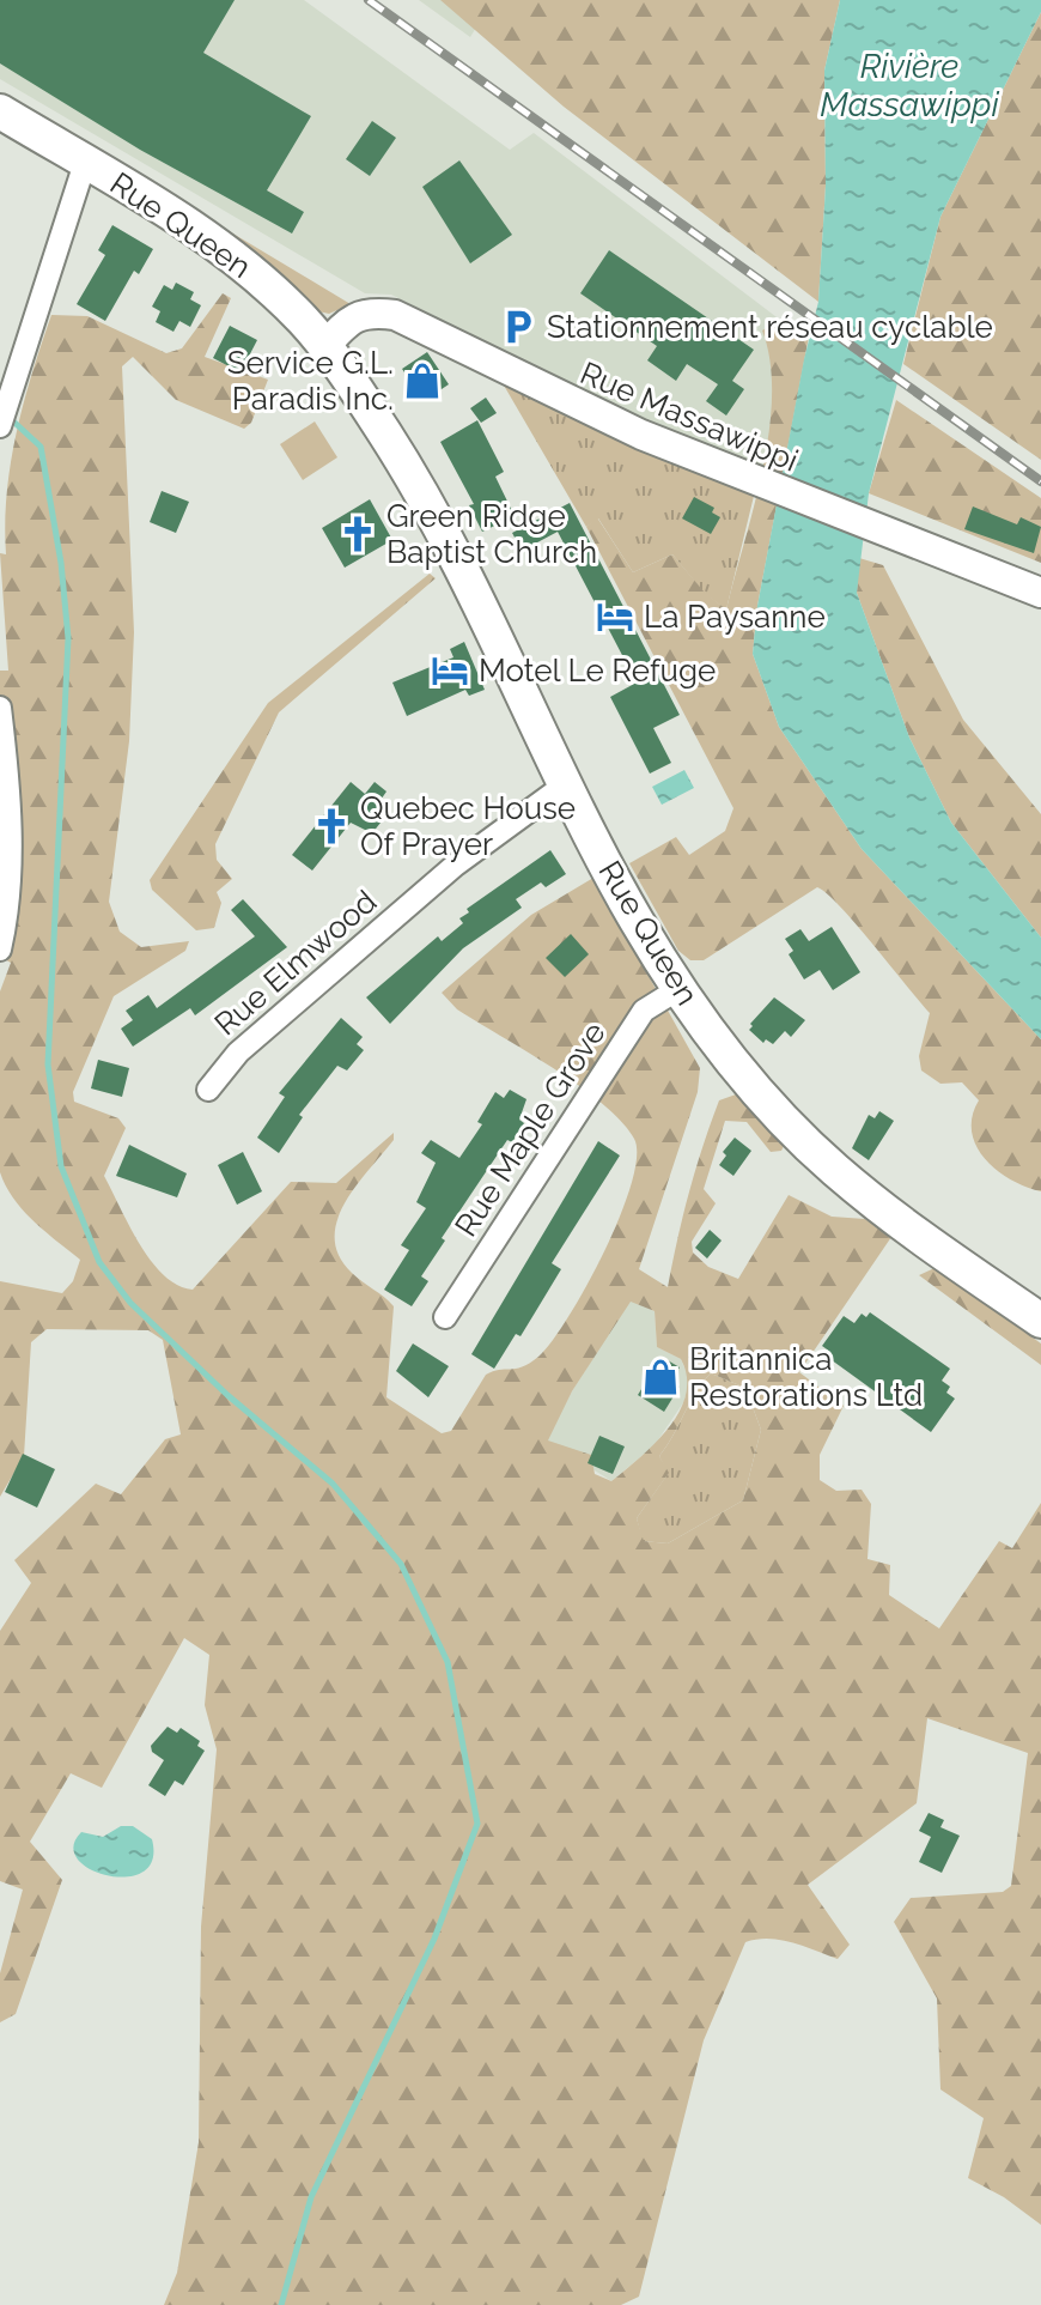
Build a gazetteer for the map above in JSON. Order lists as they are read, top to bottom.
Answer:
{
  "streets": {
    "main road": ["Rue Queen"],
    "street": ["Rue Massawippi", "Rue Elmwood", "Rue Maple Grove"]
  },
  "crossings": [
    ["Rue Queen", "Rue Massawippi"],
    ["Rue Queen", "Rue Elmwood"],
    ["Rue Queen", "Rue Maple Grove"]
  ],
  "water": ["Rivière Massawippi"],
  "places": {
    "parking": ["Stationnement réseau cyclable"],
    "shop": ["Service G.L. Paradis Inc.", "Britannica Restorations Ltd"],
    "church": ["Green Ridge Baptist Church", "Quebec House Of Prayer"],
    "hotel": ["La Paysanne", "Motel Le Refuge"]
  }
}
